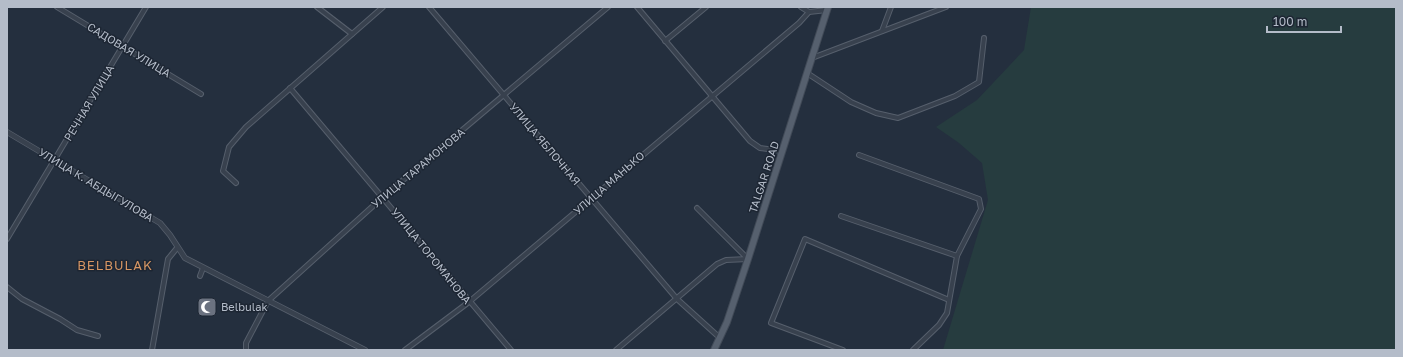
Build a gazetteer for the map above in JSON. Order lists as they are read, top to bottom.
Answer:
{
  "streets": {
    "main road": ["TALGAR ROAD"],
    "street": [
      "САДОВАЯ УЛИЦА",
      "РЕЧНАЯ УЛИЦА",
      "УЛИЦА ЯБЛОЧНАЯ",
      "УЛИЦА ТАРАМОНОВА",
      "УЛИЦА МАНЬКО",
      "УЛИЦА К. АБДЫГУЛОВА",
      "УЛИЦА ТОРОМАНОВА"
    ]
  },
  "crossings": [
    ["САДОВАЯ УЛИЦА", "РЕЧНАЯ УЛИЦА"],
    ["РЕЧНАЯ УЛИЦА", "УЛИЦА К. АБДЫГУЛОВА"],
    ["УЛИЦА ЯБЛОЧНАЯ", "УЛИЦА ТАРАМОНОВА"],
    ["УЛИЦА ЯБЛОЧНАЯ", "TALGAR ROAD"],
    ["УЛИЦА ЯБЛОЧНАЯ", "УЛИЦА МАНЬКО"],
    ["УЛИЦА ТАРАМОНОВА", "УЛИЦА К. АБДЫГУЛОВА"],
    ["УЛИЦА ТАРАМОНОВА", "УЛИЦА ТОРОМАНОВА"],
    ["УЛИЦА МАНЬКО", "УЛИЦА ТОРОМАНОВА"]
  ],
  "districts": ["BELBULAK"],
  "places": {
    "mosque": ["Belbulak"]
  },
  "scale_bar": "100 m"
}
